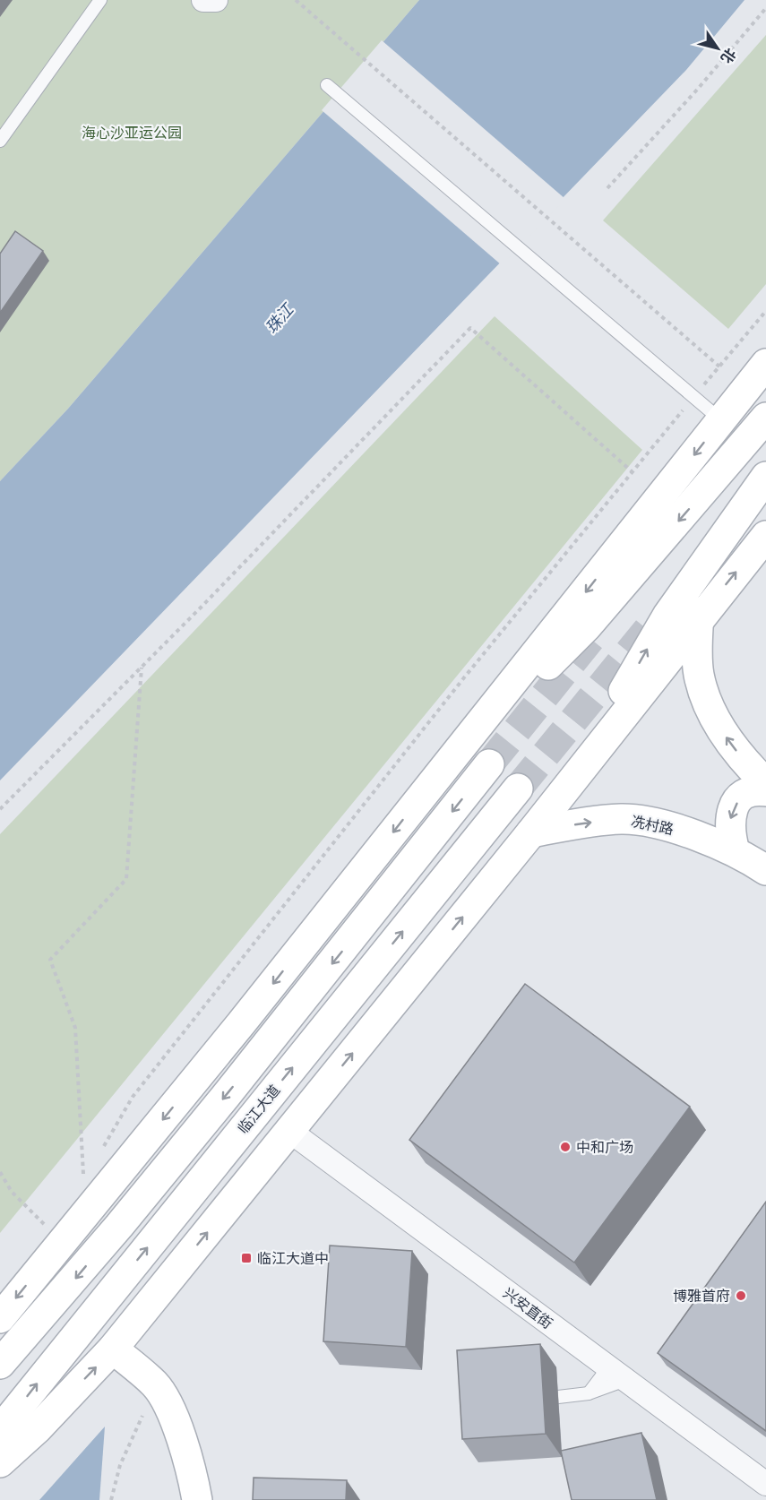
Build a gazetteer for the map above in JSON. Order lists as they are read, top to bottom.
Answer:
{
  "streets": {
    "main road": ["冼村路", "临江大道"],
    "street": ["兴安直街"]
  },
  "one_way": ["冼村路"],
  "water": ["珠江"],
  "parks": ["海心沙亚运公园"],
  "places": {
    "other": ["中和广场", "博雅首府"],
    "transit": ["临江大道中"]
  },
  "north": "bottom right"
}
